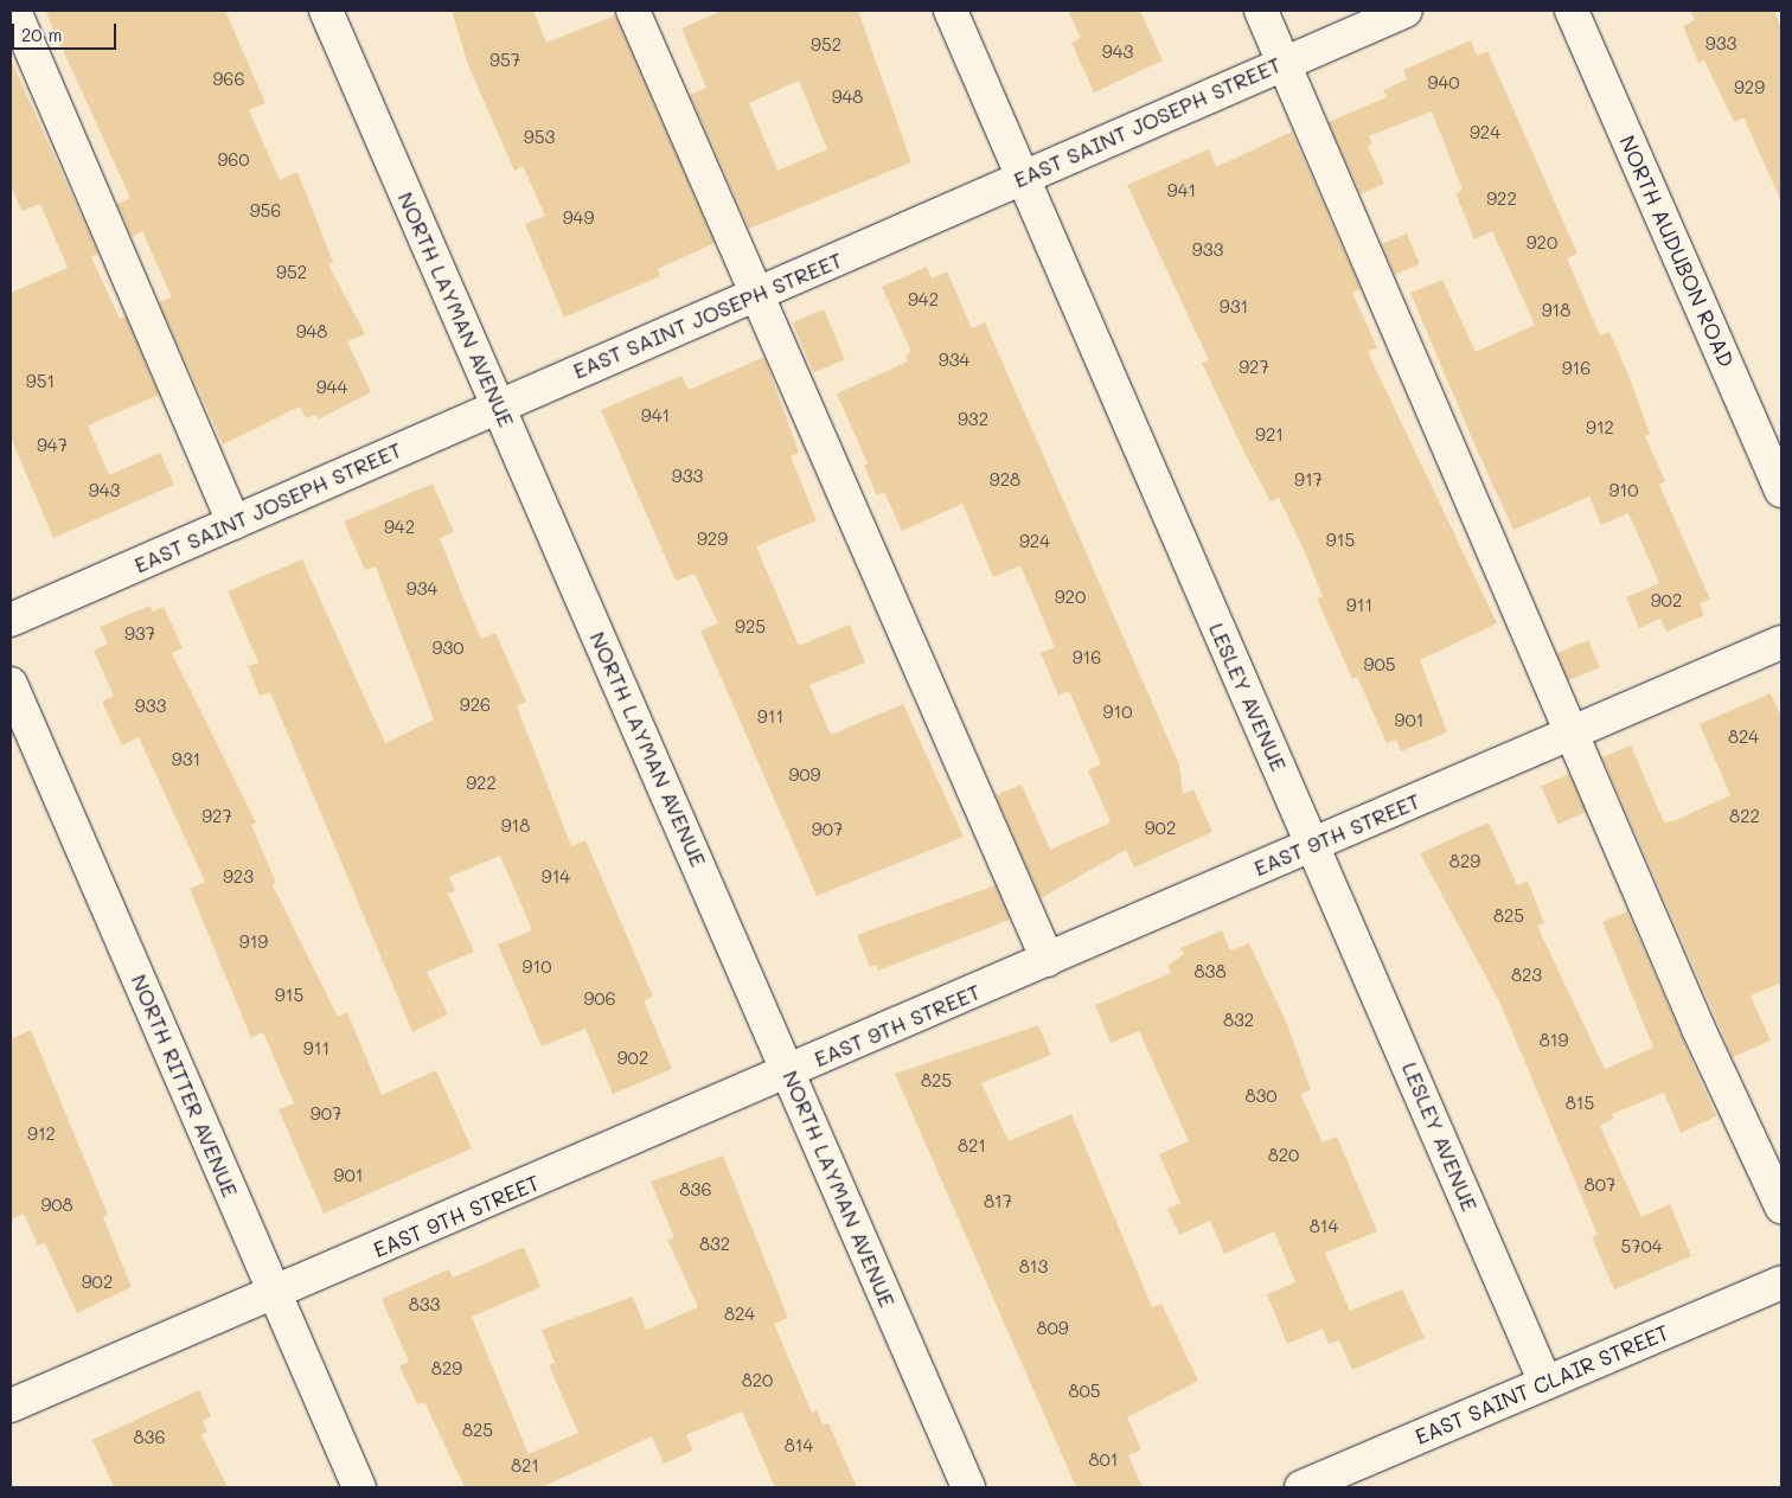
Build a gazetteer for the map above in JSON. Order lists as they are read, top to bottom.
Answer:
{
  "streets": {
    "street": [
      "EAST SAINT JOSEPH STREET",
      "NORTH AUDUBON ROAD",
      "NORTH LAYMAN AVENUE",
      "LESLEY AVENUE",
      "EAST 9TH STREET",
      "NORTH RITTER AVENUE",
      "EAST SAINT CLAIR STREET"
    ]
  },
  "crossings": [
    ["EAST SAINT JOSEPH STREET", "NORTH LAYMAN AVENUE"],
    ["EAST SAINT JOSEPH STREET", "LESLEY AVENUE"],
    ["NORTH LAYMAN AVENUE", "EAST 9TH STREET"],
    ["LESLEY AVENUE", "EAST 9TH STREET"],
    ["LESLEY AVENUE", "EAST SAINT CLAIR STREET"],
    ["EAST 9TH STREET", "NORTH RITTER AVENUE"]
  ],
  "house_numbers": [
    "933",
    "952",
    "943",
    "957",
    "966",
    "940",
    "929",
    "948",
    "924",
    "953",
    "960",
    "941",
    "922",
    "956",
    "949",
    "920",
    "933",
    "952",
    "942",
    "931",
    "918",
    "948",
    "934",
    "927",
    "916",
    "951",
    "944",
    "941",
    "932",
    "912",
    "921",
    "947",
    "933",
    "928",
    "917",
    "943",
    "910",
    "942",
    "929",
    "915",
    "924",
    "934",
    "920",
    "902",
    "911",
    "925",
    "937",
    "930",
    "916",
    "905",
    "926",
    "933",
    "910",
    "911",
    "901",
    "824",
    "931",
    "909",
    "922",
    "927",
    "822",
    "918",
    "902",
    "907",
    "829",
    "923",
    "914",
    "825",
    "919",
    "910",
    "838",
    "823",
    "915",
    "906",
    "832",
    "819",
    "911",
    "902",
    "825",
    "830",
    "815",
    "907",
    "912",
    "821",
    "820",
    "901",
    "807",
    "836",
    "817",
    "908",
    "814",
    "832",
    "5704",
    "813",
    "902",
    "833",
    "824",
    "809",
    "829",
    "820",
    "805",
    "825",
    "836",
    "814",
    "801",
    "821"
  ],
  "scale_bar": "20 m"
}
